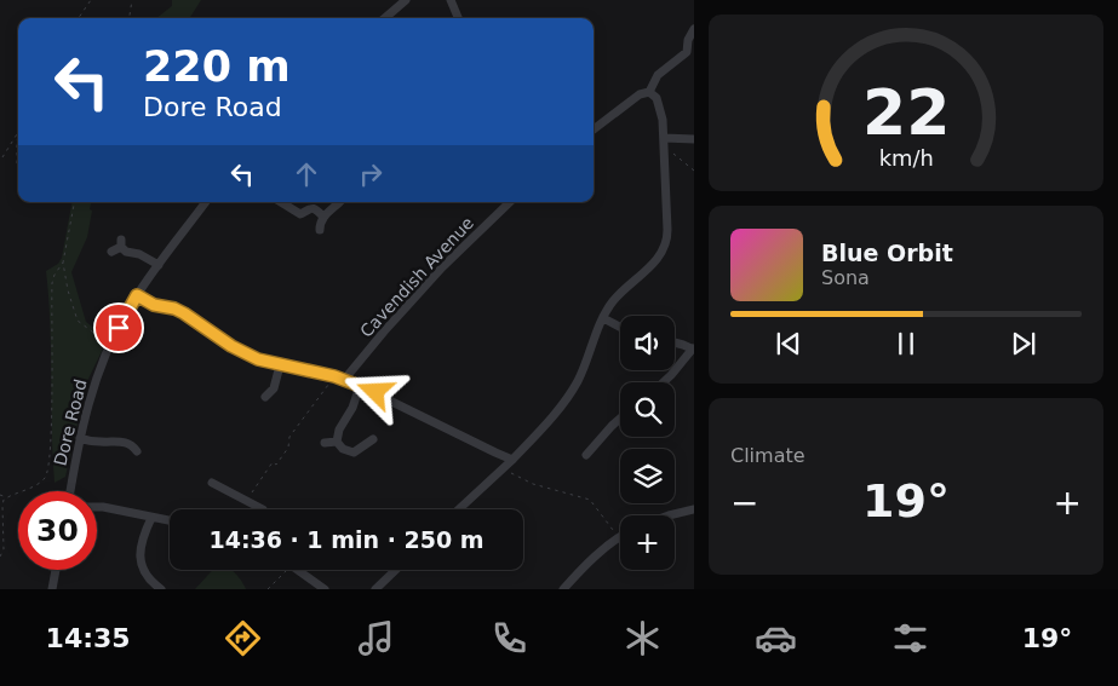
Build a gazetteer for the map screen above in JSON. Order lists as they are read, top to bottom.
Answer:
{
  "streets": {
    "street": ["Cavendish Avenue", "Dore Road"]
  },
  "page": {
    "turn": ["220 m", "Dore Road"],
    "song": ["Blue Orbit", "Sona"],
    "map_buttons": "+",
    "tile": "Climate",
    "heat": ["−", "19°", "+"],
    "limit": "30",
    "trip": "14:36 · 1 min · 250 m",
    "tabs": ["14:35", "19°"],
    "gauge": ["22", "km/h"]
  }
}
